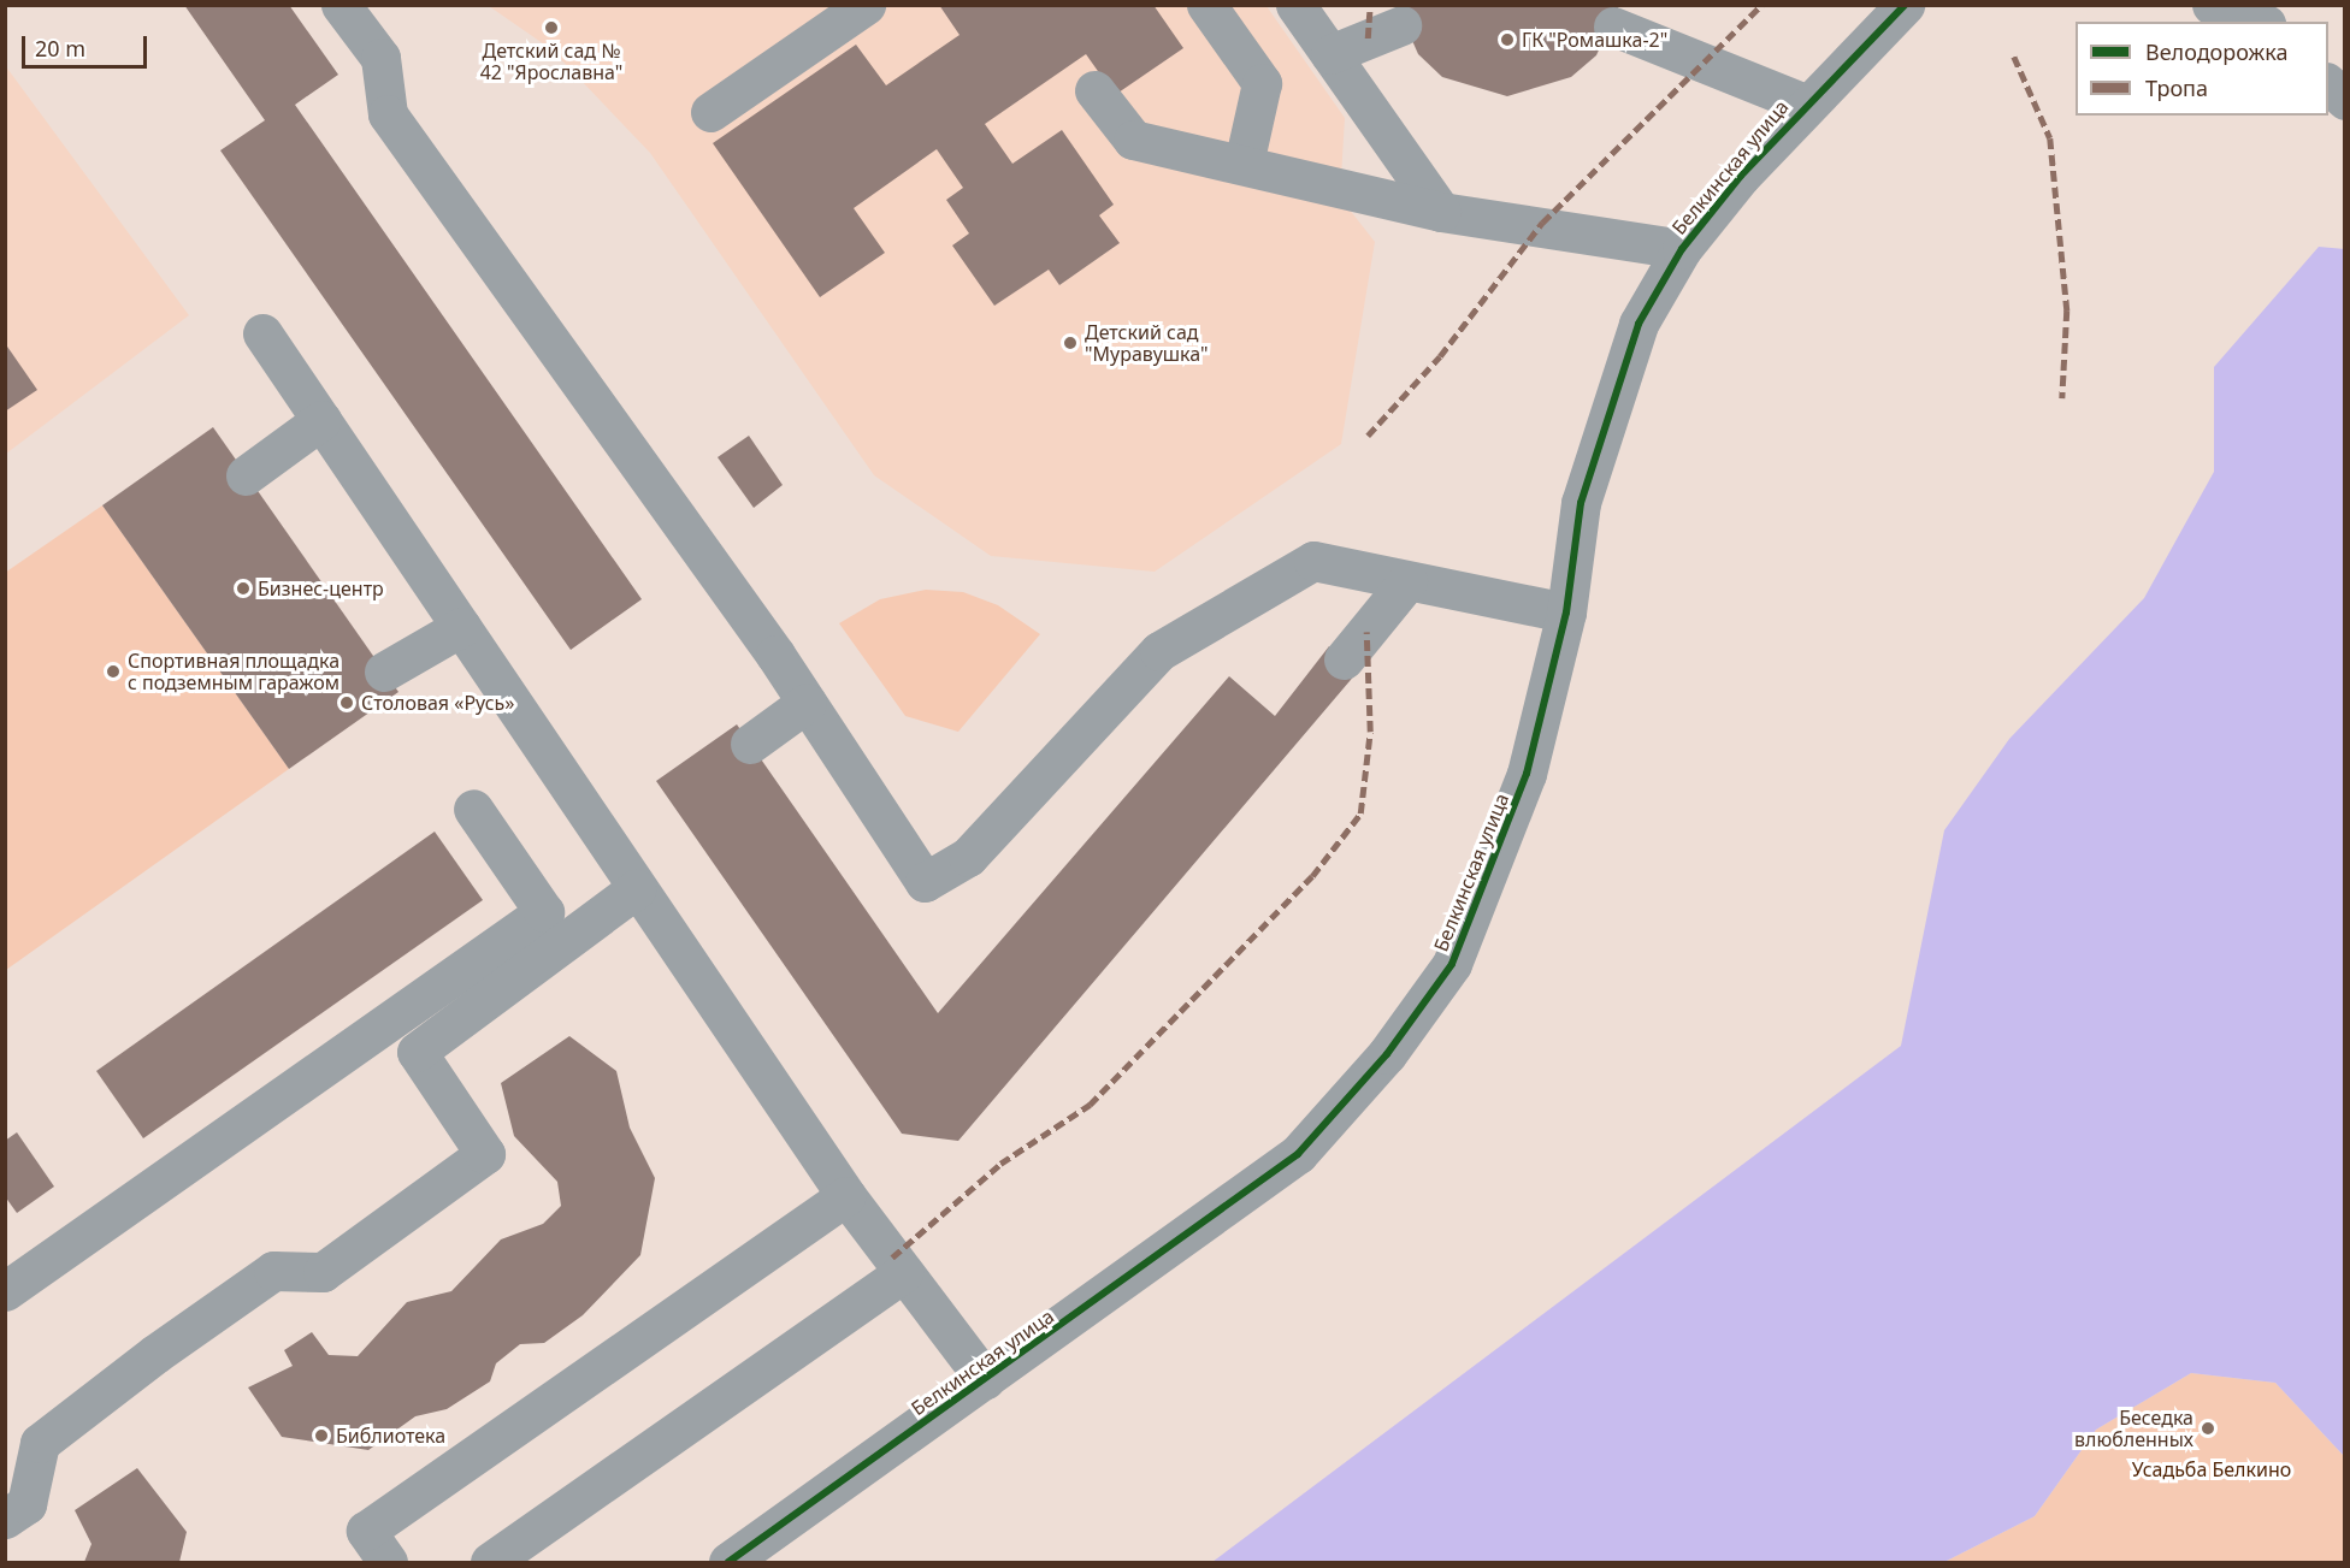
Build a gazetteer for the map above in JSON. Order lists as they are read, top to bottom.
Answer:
{
  "streets": {
    "street": ["Белкинская улица"]
  },
  "parks": ["Усадьба Белкино"],
  "places": [
    "Детский сад № 42 \"Ярославна\"",
    "ГК \"Ромашка-2\"",
    "Детский сад \"Муравушка\"",
    "Бизнес-центр",
    "Спортивная площадка с подземным гаражом",
    "Столовая «Русь»",
    "Беседка влюбленных",
    "Библиотека"
  ],
  "legend": ["Велодорожка", "Тропа"],
  "scale_bar": "20 m"
}
